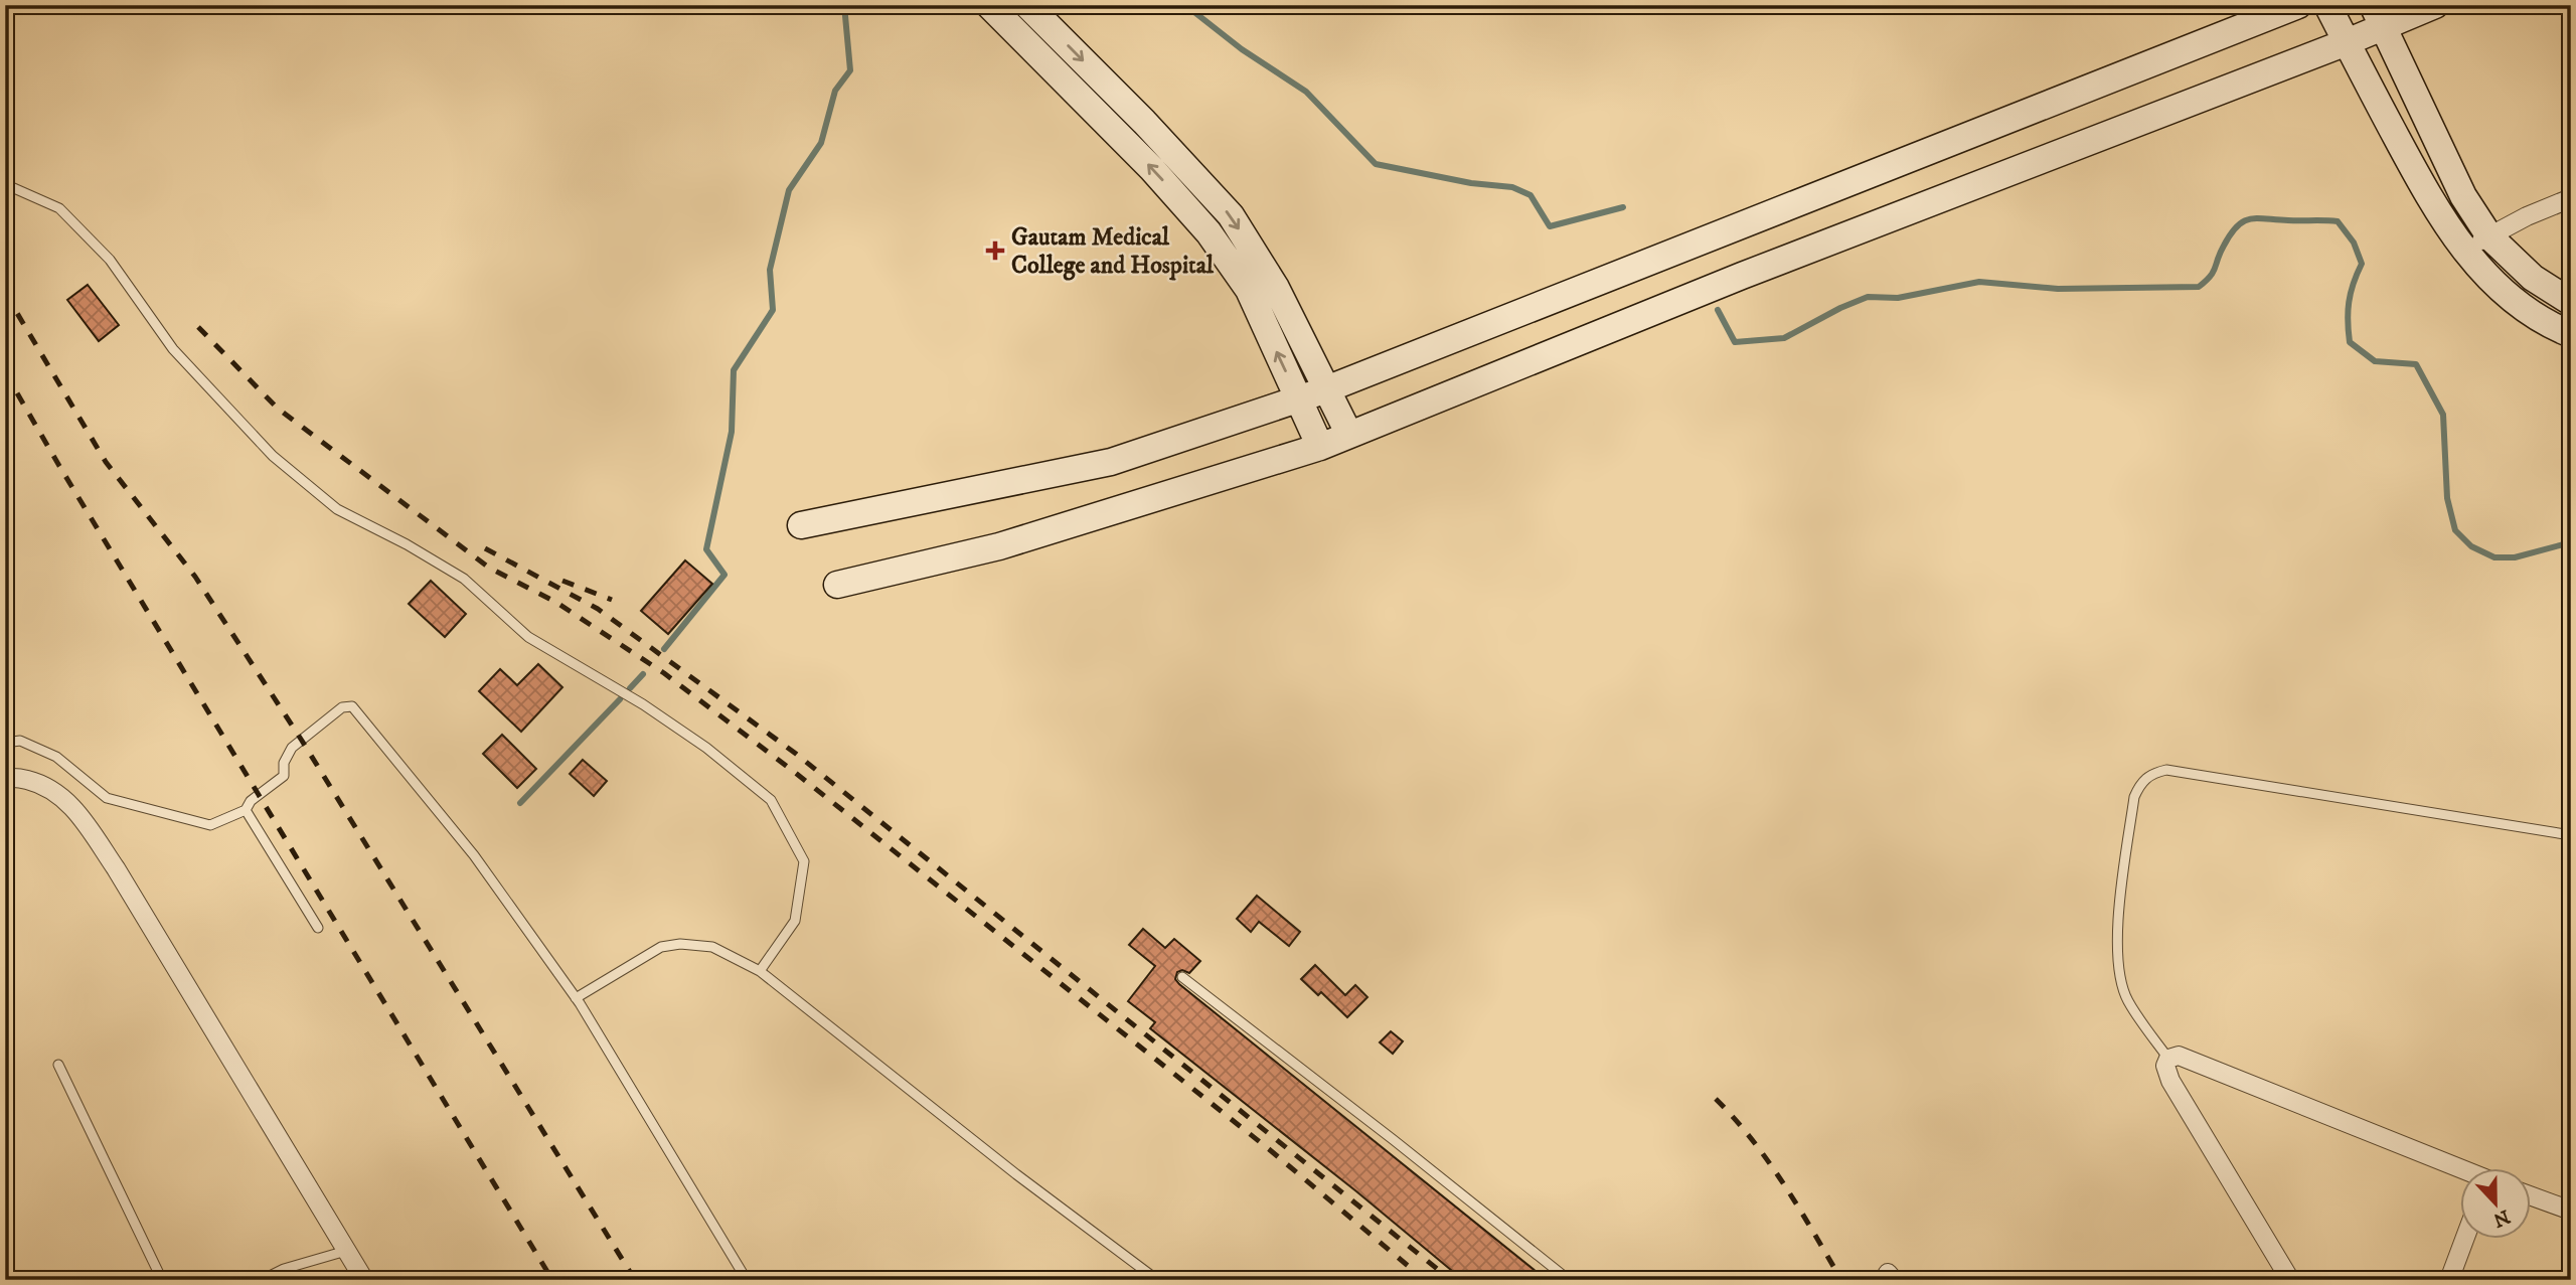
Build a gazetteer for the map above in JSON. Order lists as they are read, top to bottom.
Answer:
{
  "places": {
    "health": ["Gautam Medical College and Hospital"]
  },
  "north": "bottom"
}
